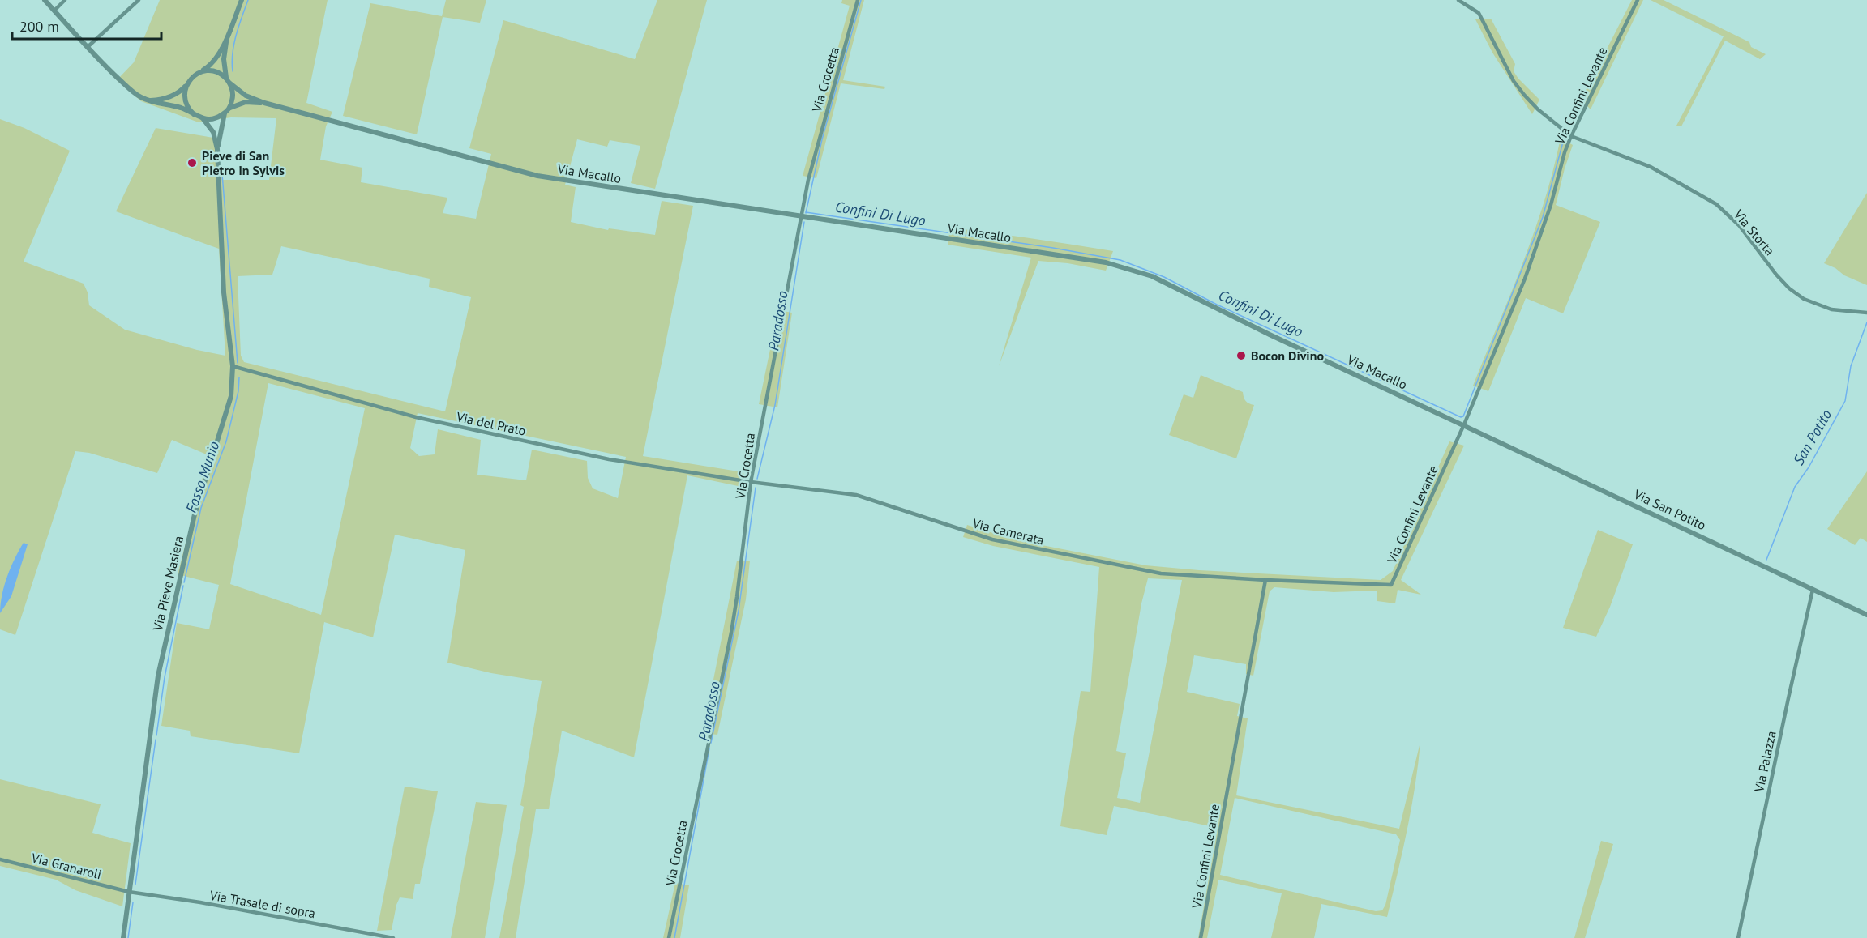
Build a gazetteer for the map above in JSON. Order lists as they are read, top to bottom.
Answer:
{
  "streets": {
    "street": [
      "Via Crocetta",
      "Via Confini Levante",
      "Via Macallo",
      "Via Storta",
      "Via del Prato",
      "Via San Potito",
      "Via Camerata",
      "Via Pieve Masiera",
      "Via Palazza",
      "Via Granaroli",
      "Via Trasale di sopra"
    ]
  },
  "crossings": [
    ["Via Crocetta", "Via Macallo"],
    ["Via Crocetta", "Via del Prato"],
    ["Via Crocetta", "Via Camerata"],
    ["Via Confini Levante", "Via Macallo"],
    ["Via Confini Levante", "Via Storta"],
    ["Via Confini Levante", "Via San Potito"],
    ["Via Confini Levante", "Via Camerata"],
    ["Via Macallo", "Via San Potito"],
    ["Via Macallo", "Via Pieve Masiera"],
    ["Via del Prato", "Via Camerata"],
    ["Via del Prato", "Via Pieve Masiera"],
    ["Via San Potito", "Via Palazza"],
    ["Via Pieve Masiera", "Via Granaroli"],
    ["Via Pieve Masiera", "Via Trasale di sopra"],
    ["Via Granaroli", "Via Trasale di sopra"]
  ],
  "water": [
    "Confini Di Lugo",
    "Paradosso",
    "San Potito",
    "Fosso Munio"
  ],
  "places": ["Pieve di San Pietro in Sylvis", "Bocon Divino"],
  "scale_bar": "200 m"
}
